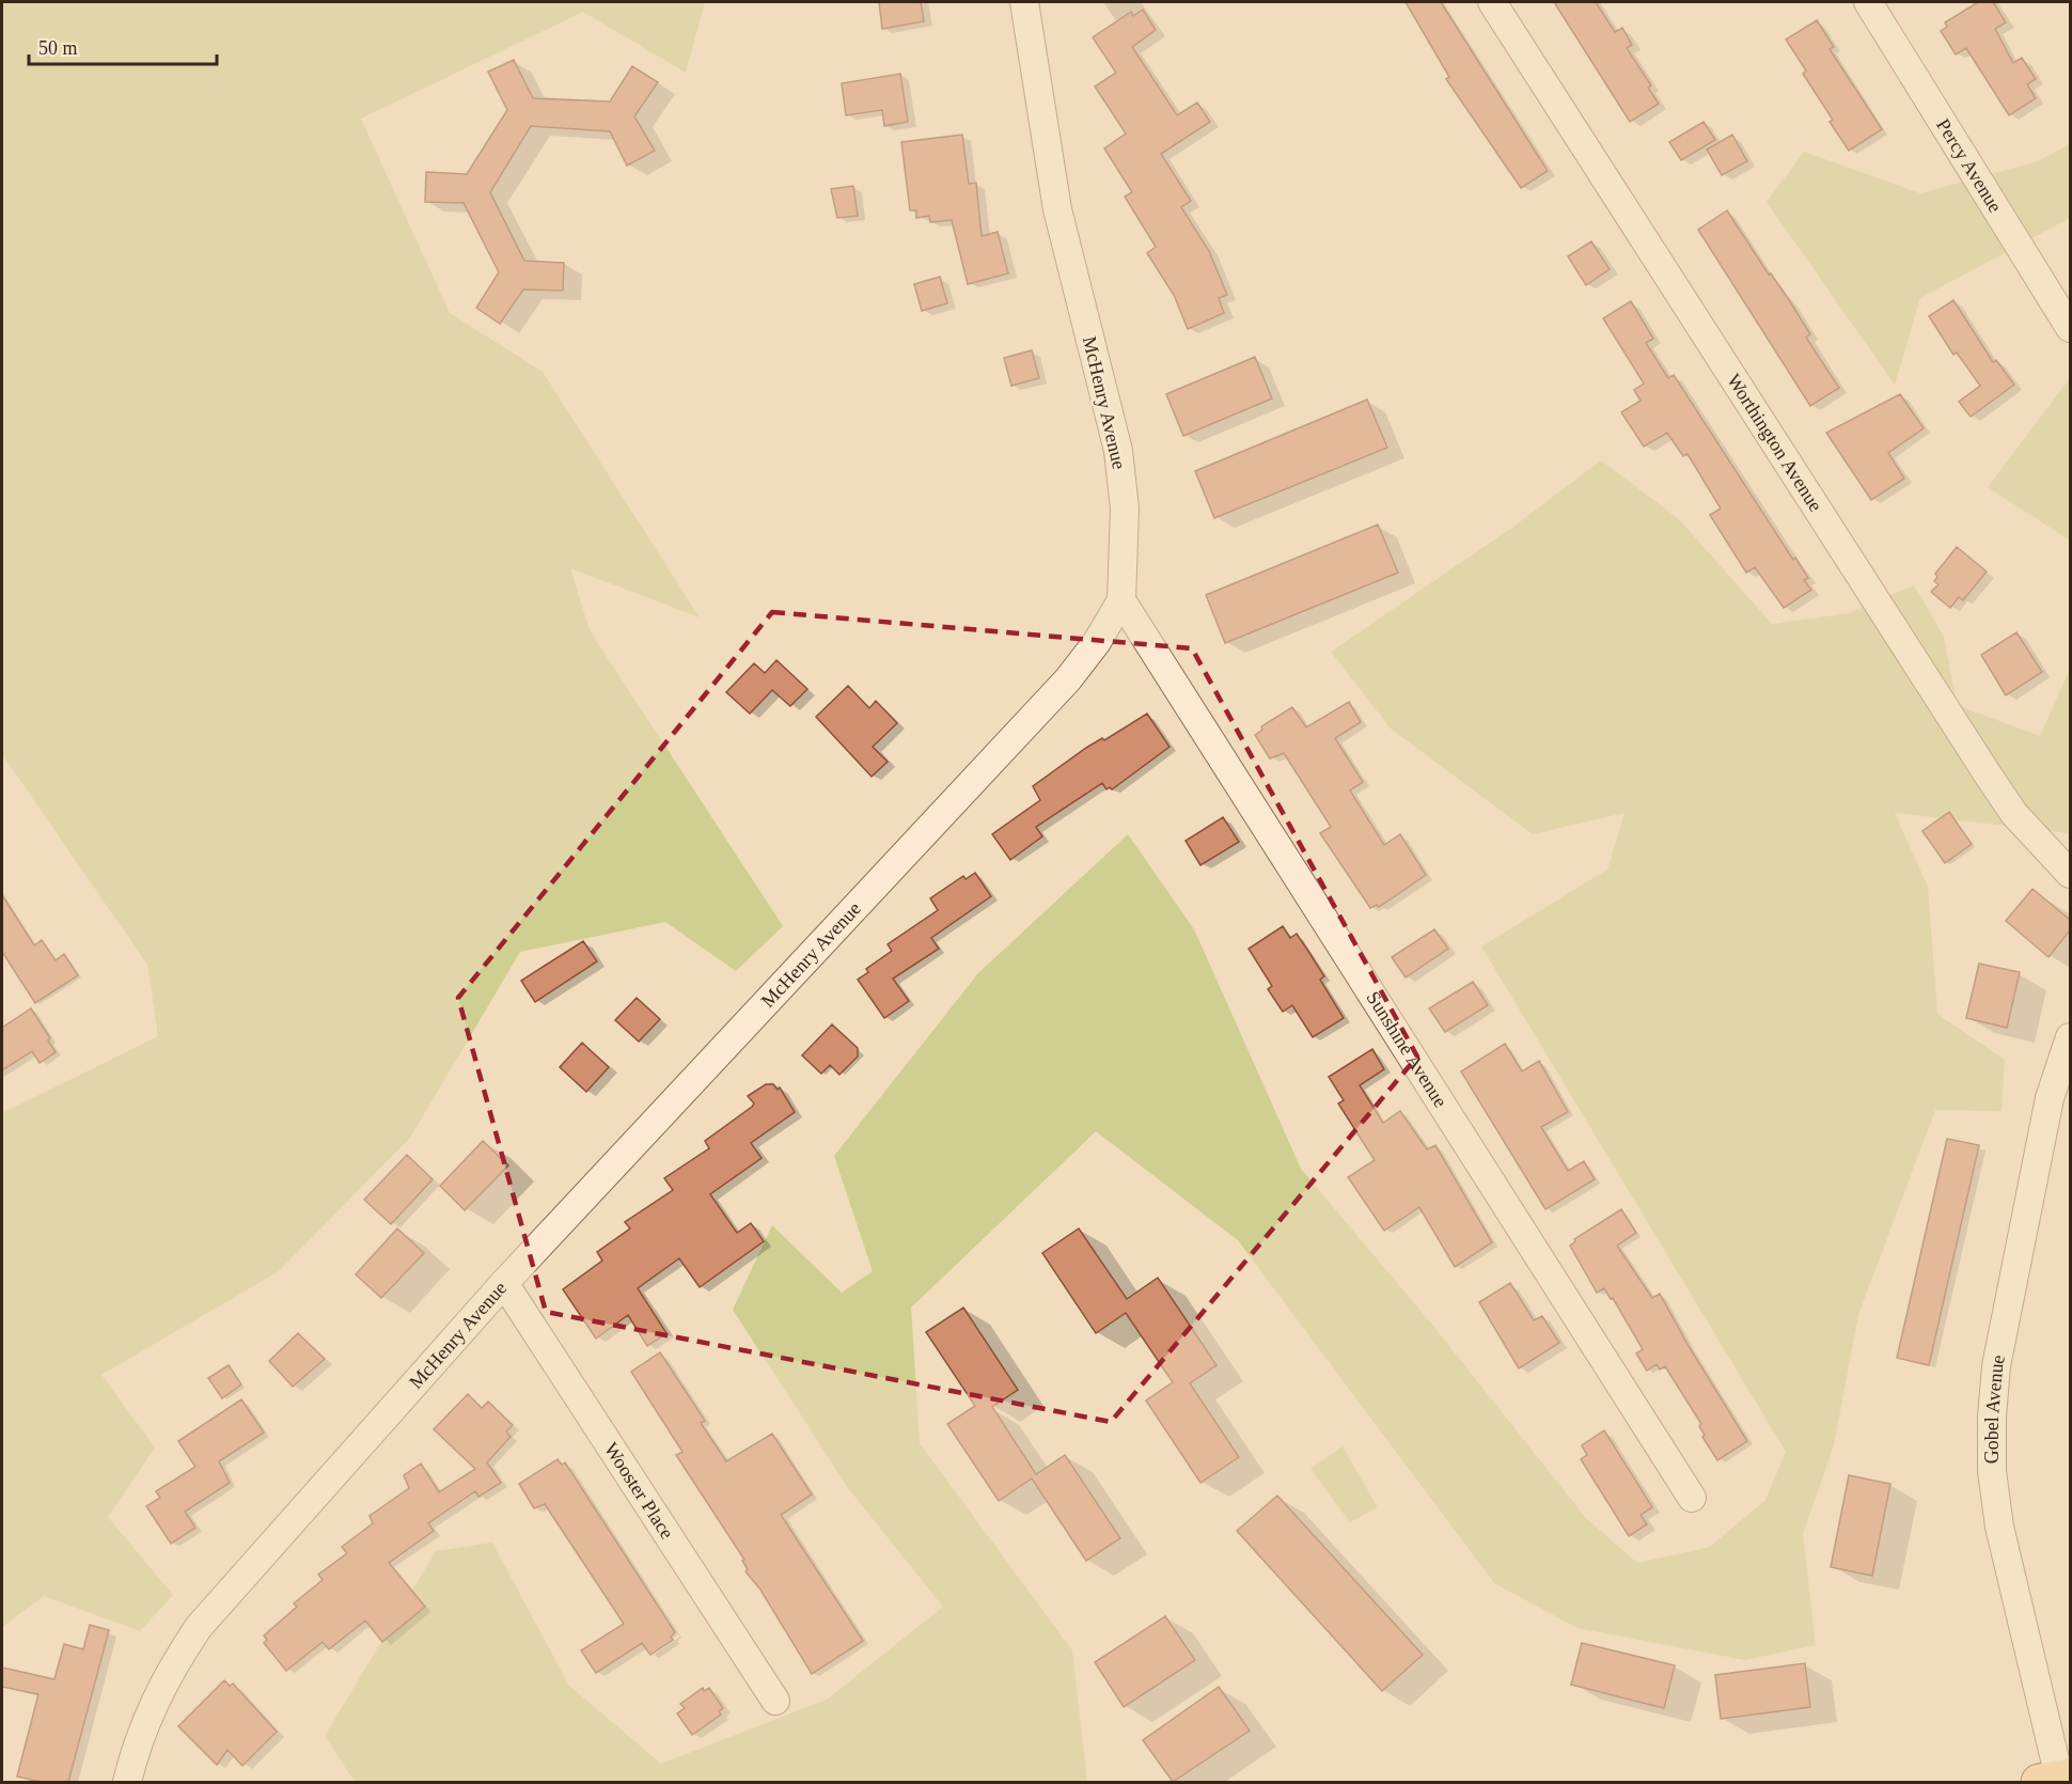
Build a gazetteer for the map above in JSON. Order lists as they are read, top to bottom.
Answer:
{
  "streets": {
    "street": [
      "Percy Avenue",
      "McHenry Avenue",
      "Worthington Avenue",
      "Sunshine Avenue",
      "Gobel Avenue",
      "Wooster Place"
    ]
  },
  "crossings": [
    ["McHenry Avenue", "Sunshine Avenue"],
    ["McHenry Avenue", "Wooster Place"]
  ],
  "scale_bar": "50 m"
}
